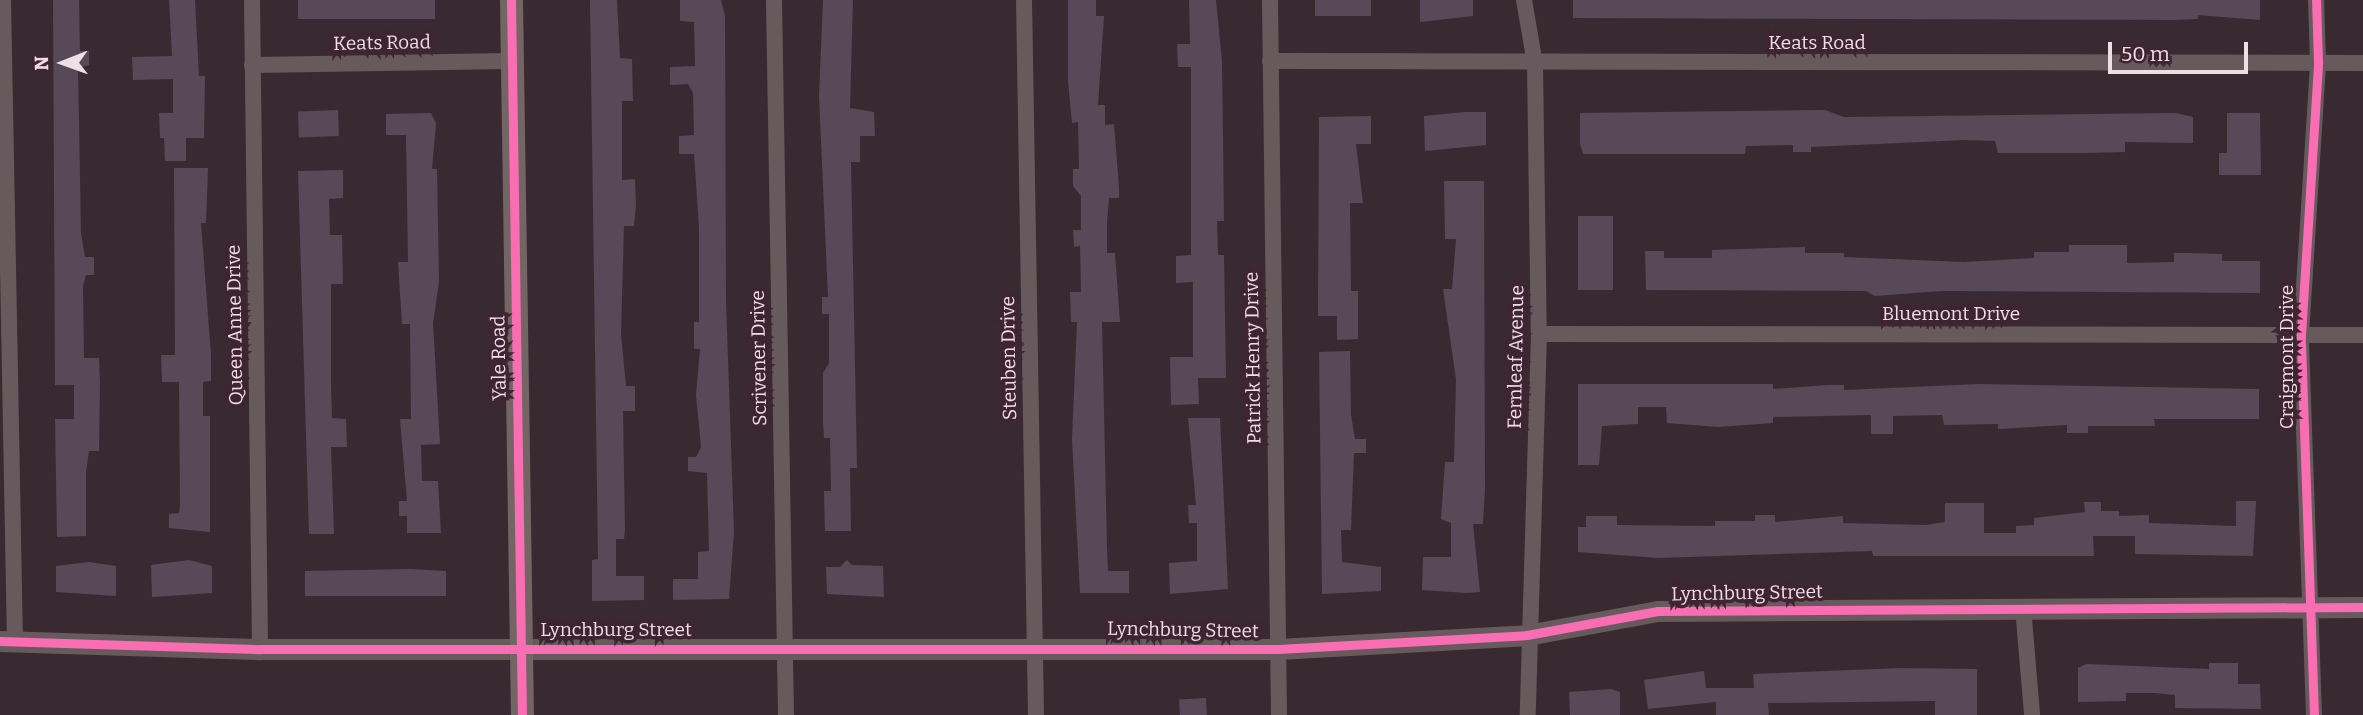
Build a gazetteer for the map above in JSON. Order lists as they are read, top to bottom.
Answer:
{
  "streets": {
    "main road": ["Yale Road"],
    "street": [
      "Keats Road",
      "Bluemont Drive",
      "Queen Anne Drive",
      "Fernleaf Avenue",
      "Craigmont Drive",
      "Scrivener Drive",
      "Steuben Drive",
      "Patrick Henry Drive",
      "Lynchburg Street"
    ]
  },
  "crossings": [
    ["Keats Road", "Queen Anne Drive"],
    ["Keats Road", "Fernleaf Avenue"],
    ["Keats Road", "Craigmont Drive"],
    ["Keats Road", "Yale Road"],
    ["Keats Road", "Patrick Henry Drive"],
    ["Bluemont Drive", "Fernleaf Avenue"],
    ["Bluemont Drive", "Craigmont Drive"],
    ["Queen Anne Drive", "Lynchburg Street"],
    ["Fernleaf Avenue", "Lynchburg Street"],
    ["Craigmont Drive", "Lynchburg Street"],
    ["Yale Road", "Lynchburg Street"],
    ["Scrivener Drive", "Lynchburg Street"],
    ["Steuben Drive", "Lynchburg Street"],
    ["Patrick Henry Drive", "Lynchburg Street"]
  ],
  "scale_bar": "50 m",
  "north": "left"
}
